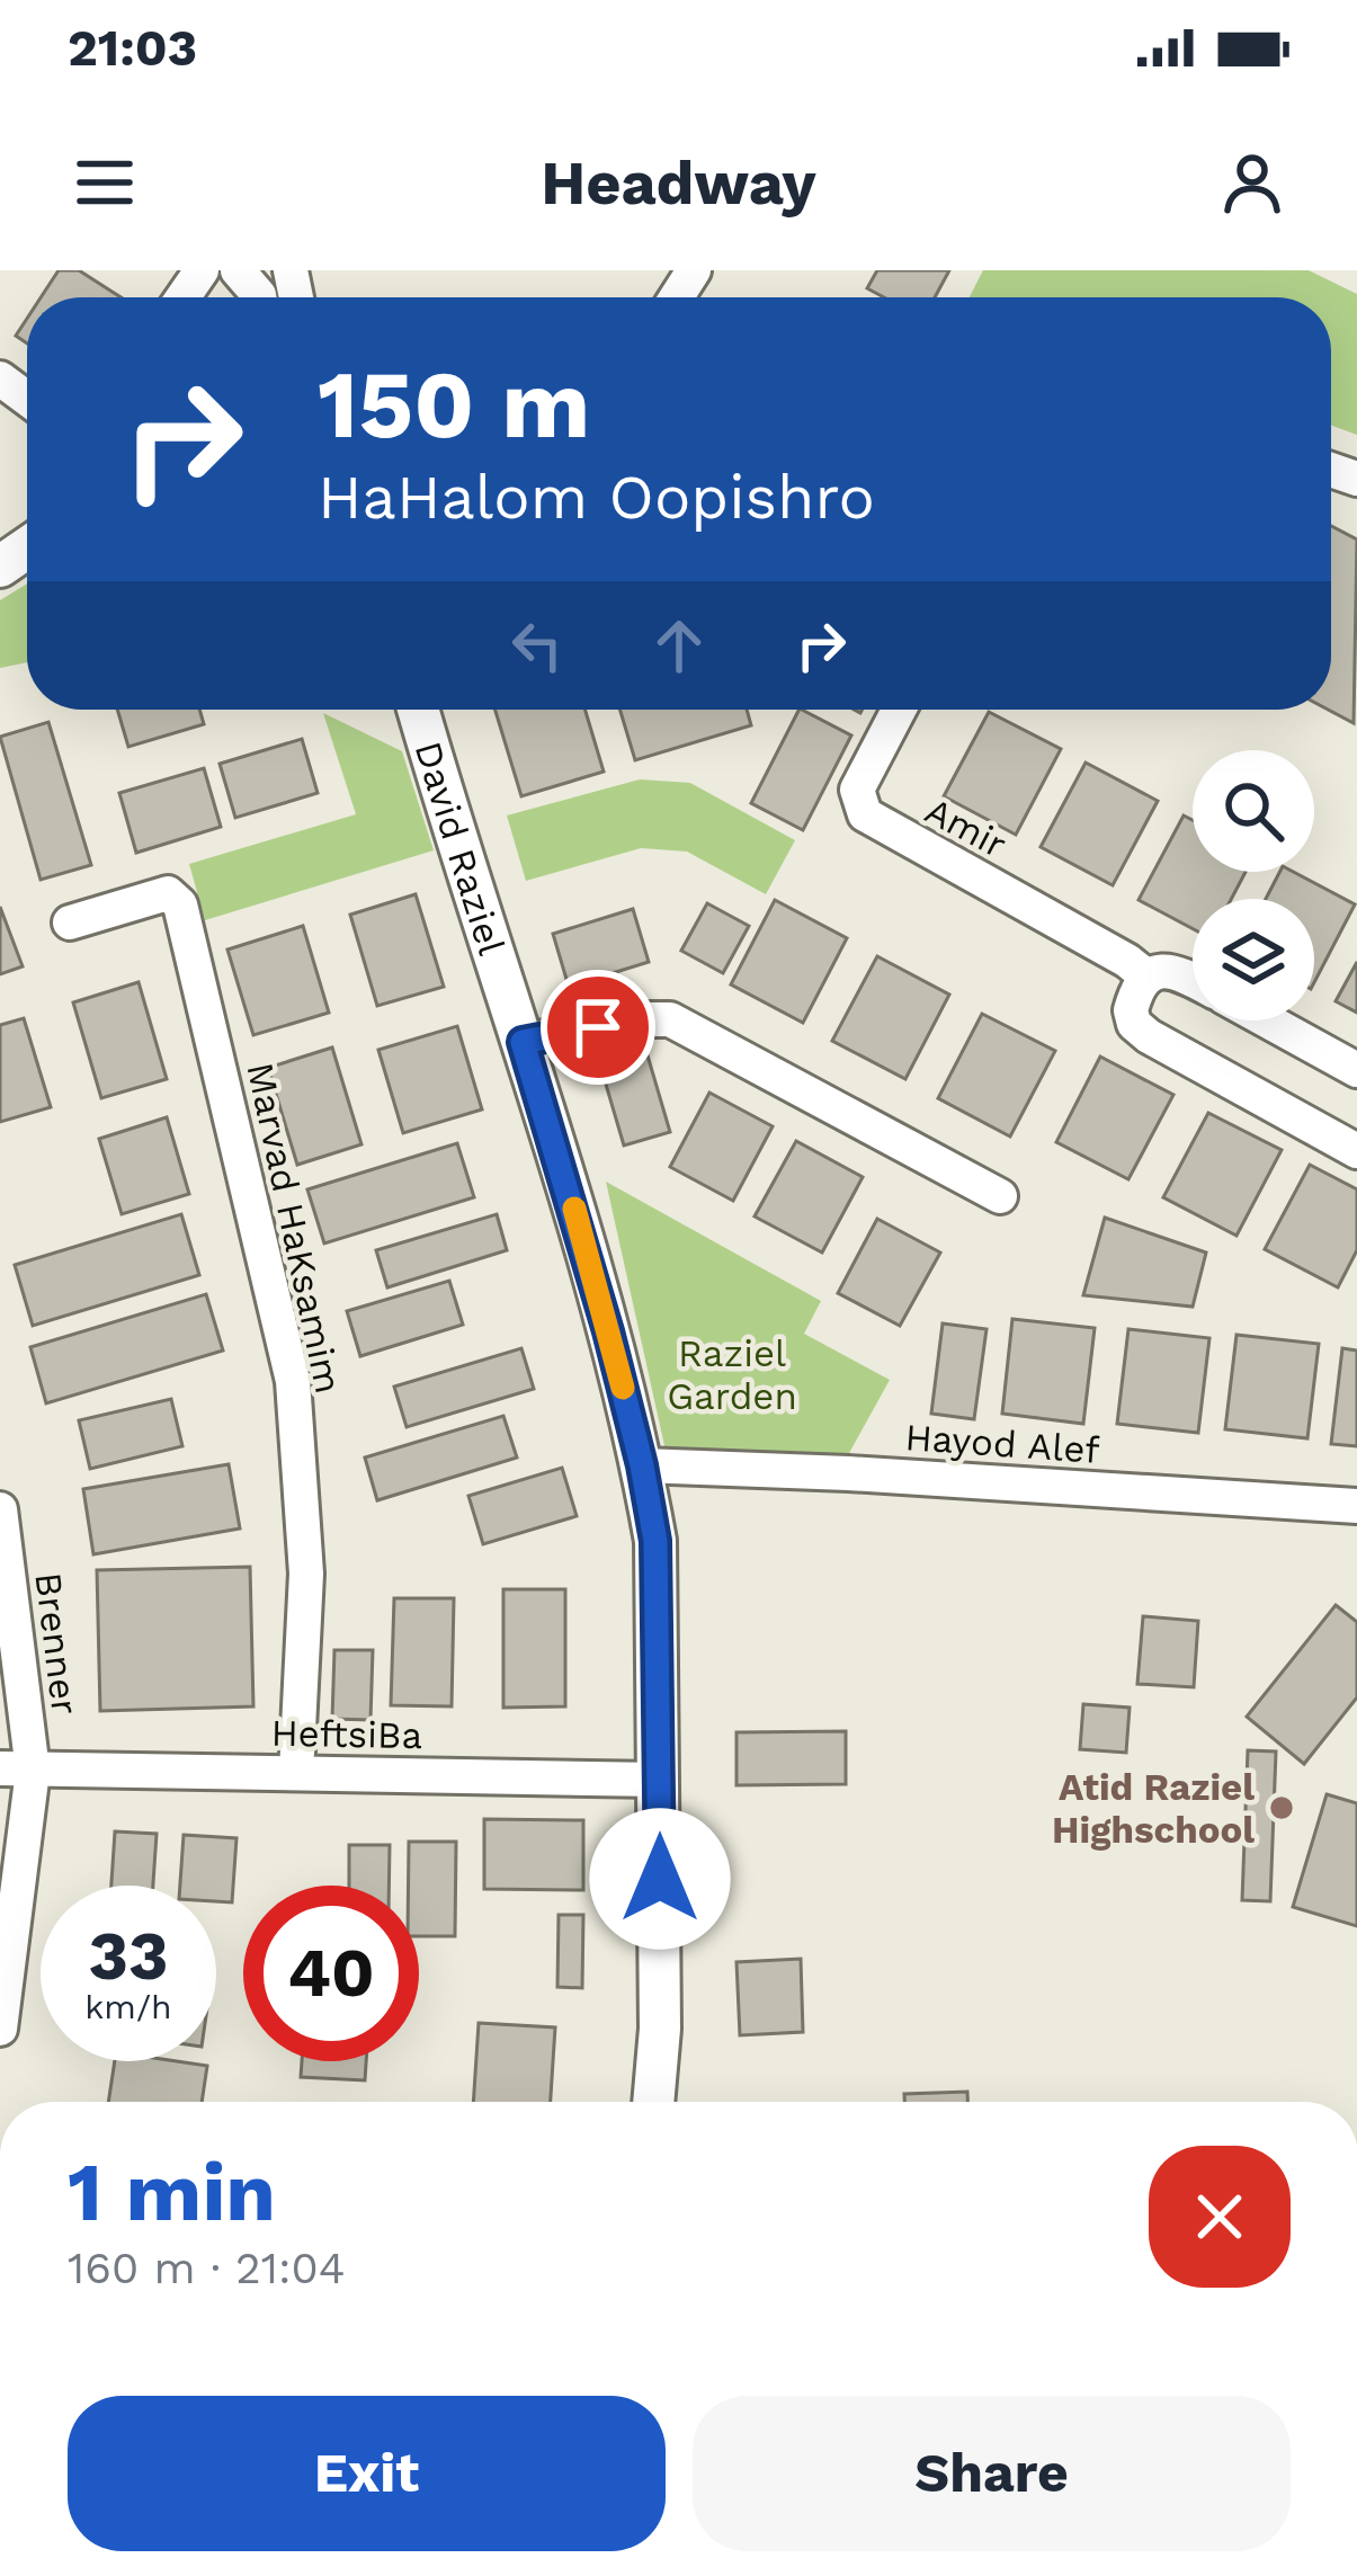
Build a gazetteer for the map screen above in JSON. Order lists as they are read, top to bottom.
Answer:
{
  "streets": {
    "street": [
      "Amir",
      "David Raziel",
      "Marvad HaKsamim",
      "Hayod Alef",
      "Brenner",
      "HeftsiBa"
    ]
  },
  "crossings": [
    ["David Raziel", "Hayod Alef"],
    ["David Raziel", "HeftsiBa"],
    ["Marvad HaKsamim", "HeftsiBa"],
    ["Brenner", "HeftsiBa"]
  ],
  "parks": ["Raziel Garden"],
  "places": ["Atid Raziel Highschool"],
  "page": {
    "status": "21:03",
    "header": "Headway",
    "turn": ["150 m", "HaHalom Oopishro"],
    "speed": "33 km/h",
    "limit": "40",
    "heading": ["1 min", "160 m · 21:04"],
    "buttons": ["Exit", "Share"]
  }
}
